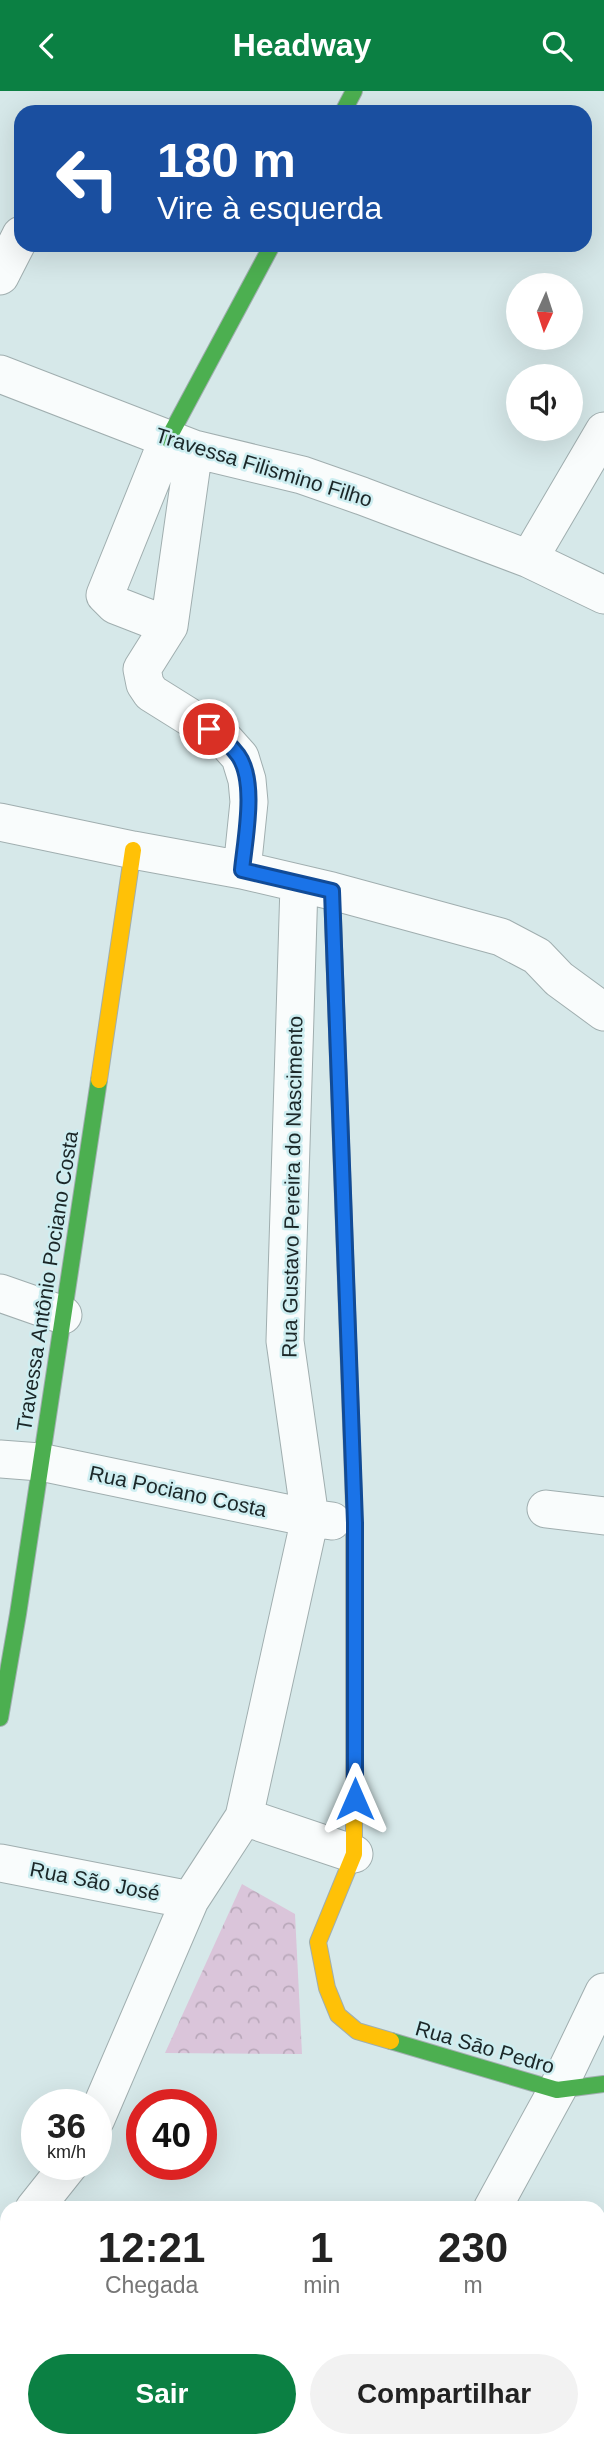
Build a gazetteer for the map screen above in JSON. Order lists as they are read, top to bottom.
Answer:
{
  "streets": {
    "street": [
      "Travessa Filismino Filho",
      "Rua Gustavo Pereira do Nascimento",
      "Travessa Antônio Pociano Costa",
      "Rua Pociano Costa",
      "Rua São José",
      "Rua Sāo Pedro"
    ]
  },
  "crossings": [
    ["Rua Gustavo Pereira do Nascimento", "Rua Pociano Costa"],
    ["Travessa Antônio Pociano Costa", "Rua Pociano Costa"]
  ],
  "north": "bottom",
  "page": {
    "header": "Headway",
    "turn": ["180 m", "Vire à esquerda"],
    "speed": "36 km/h",
    "limit": "40",
    "eta": [
      "12:21",
      "Chegada",
      "1",
      "min",
      "230",
      "m"
    ],
    "buttons": ["Sair", "Compartilhar"]
  }
}
